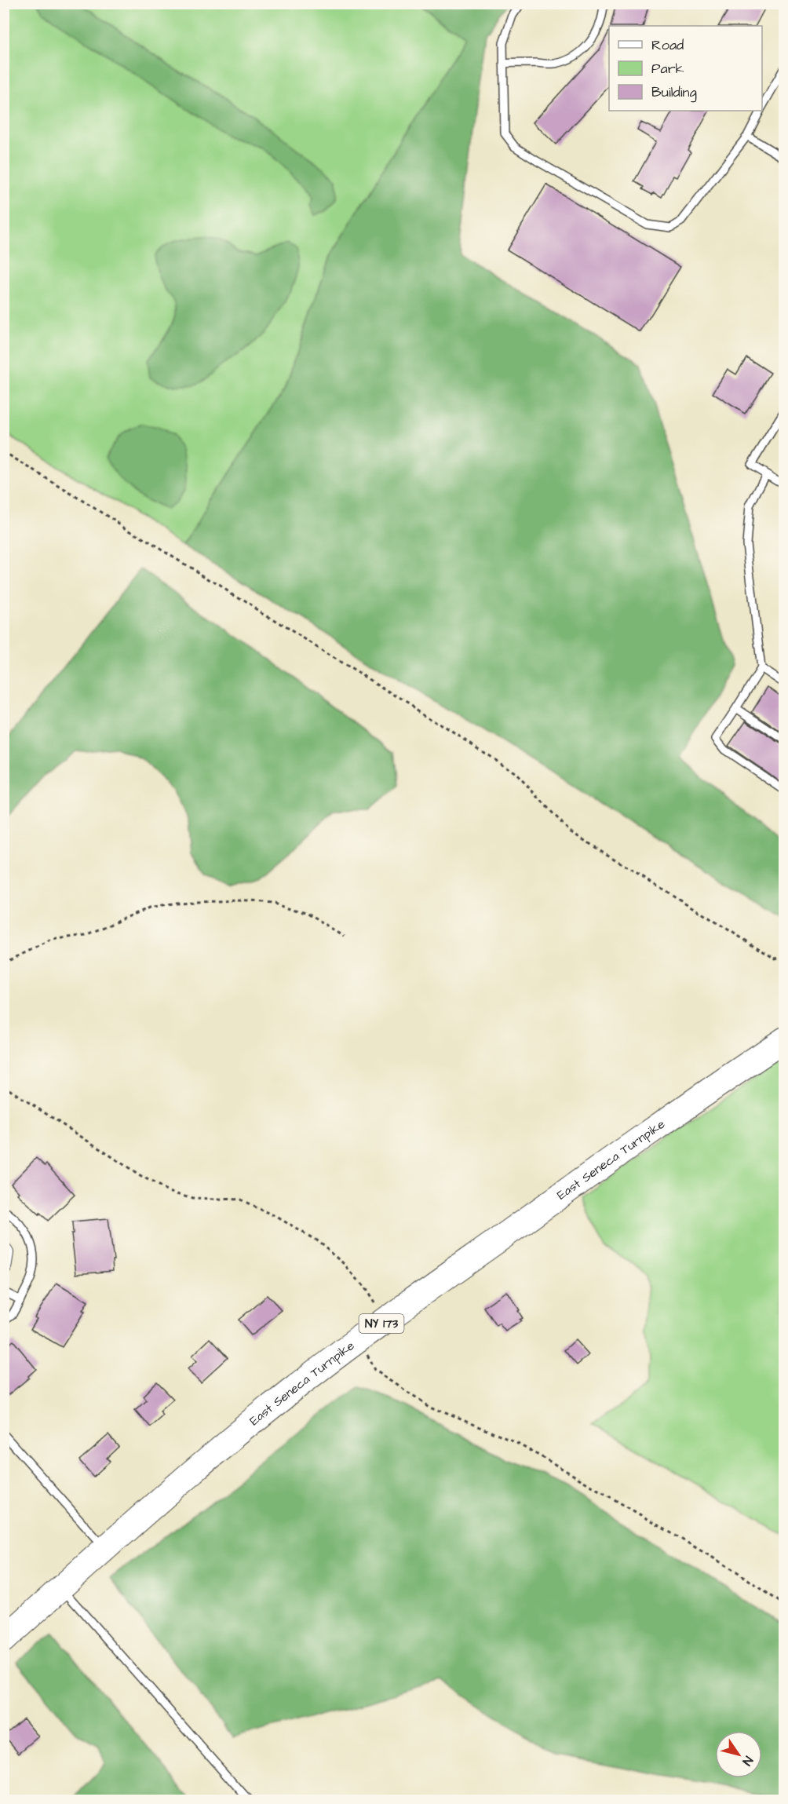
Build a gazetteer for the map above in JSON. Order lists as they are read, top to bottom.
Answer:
{
  "streets": {
    "main road": ["East Seneca Turnpike", "NY 173"]
  },
  "legend": ["Road", "Park", "Building"],
  "north": "bottom right"
}
